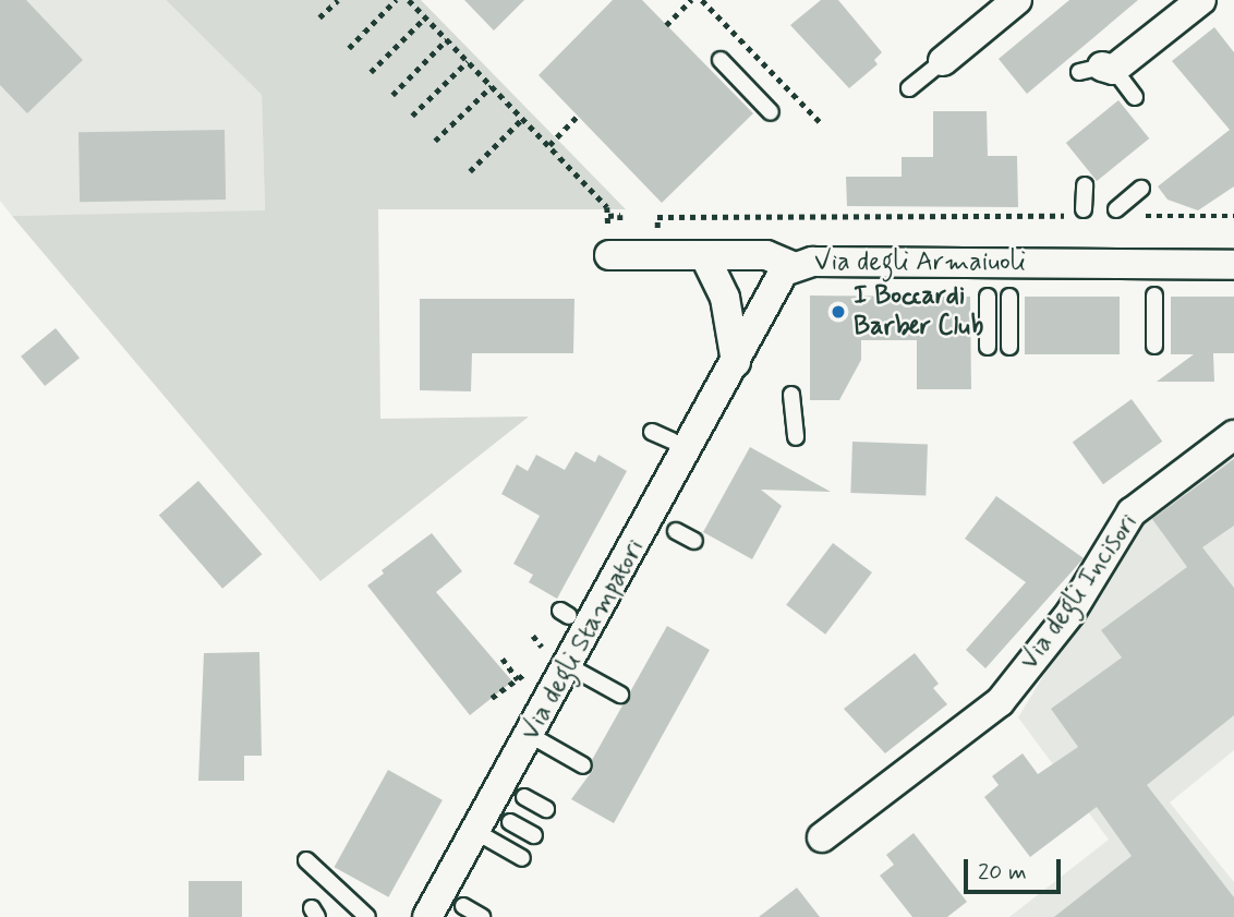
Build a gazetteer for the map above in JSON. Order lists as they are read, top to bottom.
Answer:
{
  "streets": {
    "street": ["Via degli Armaiuoli", "Via degli Incisori", "Via degli Stampatori"]
  },
  "crossings": [
    ["Via degli Armaiuoli", "Via degli Stampatori"]
  ],
  "places": ["I Boccardi Barber Club"],
  "scale_bar": "20 m"
}
